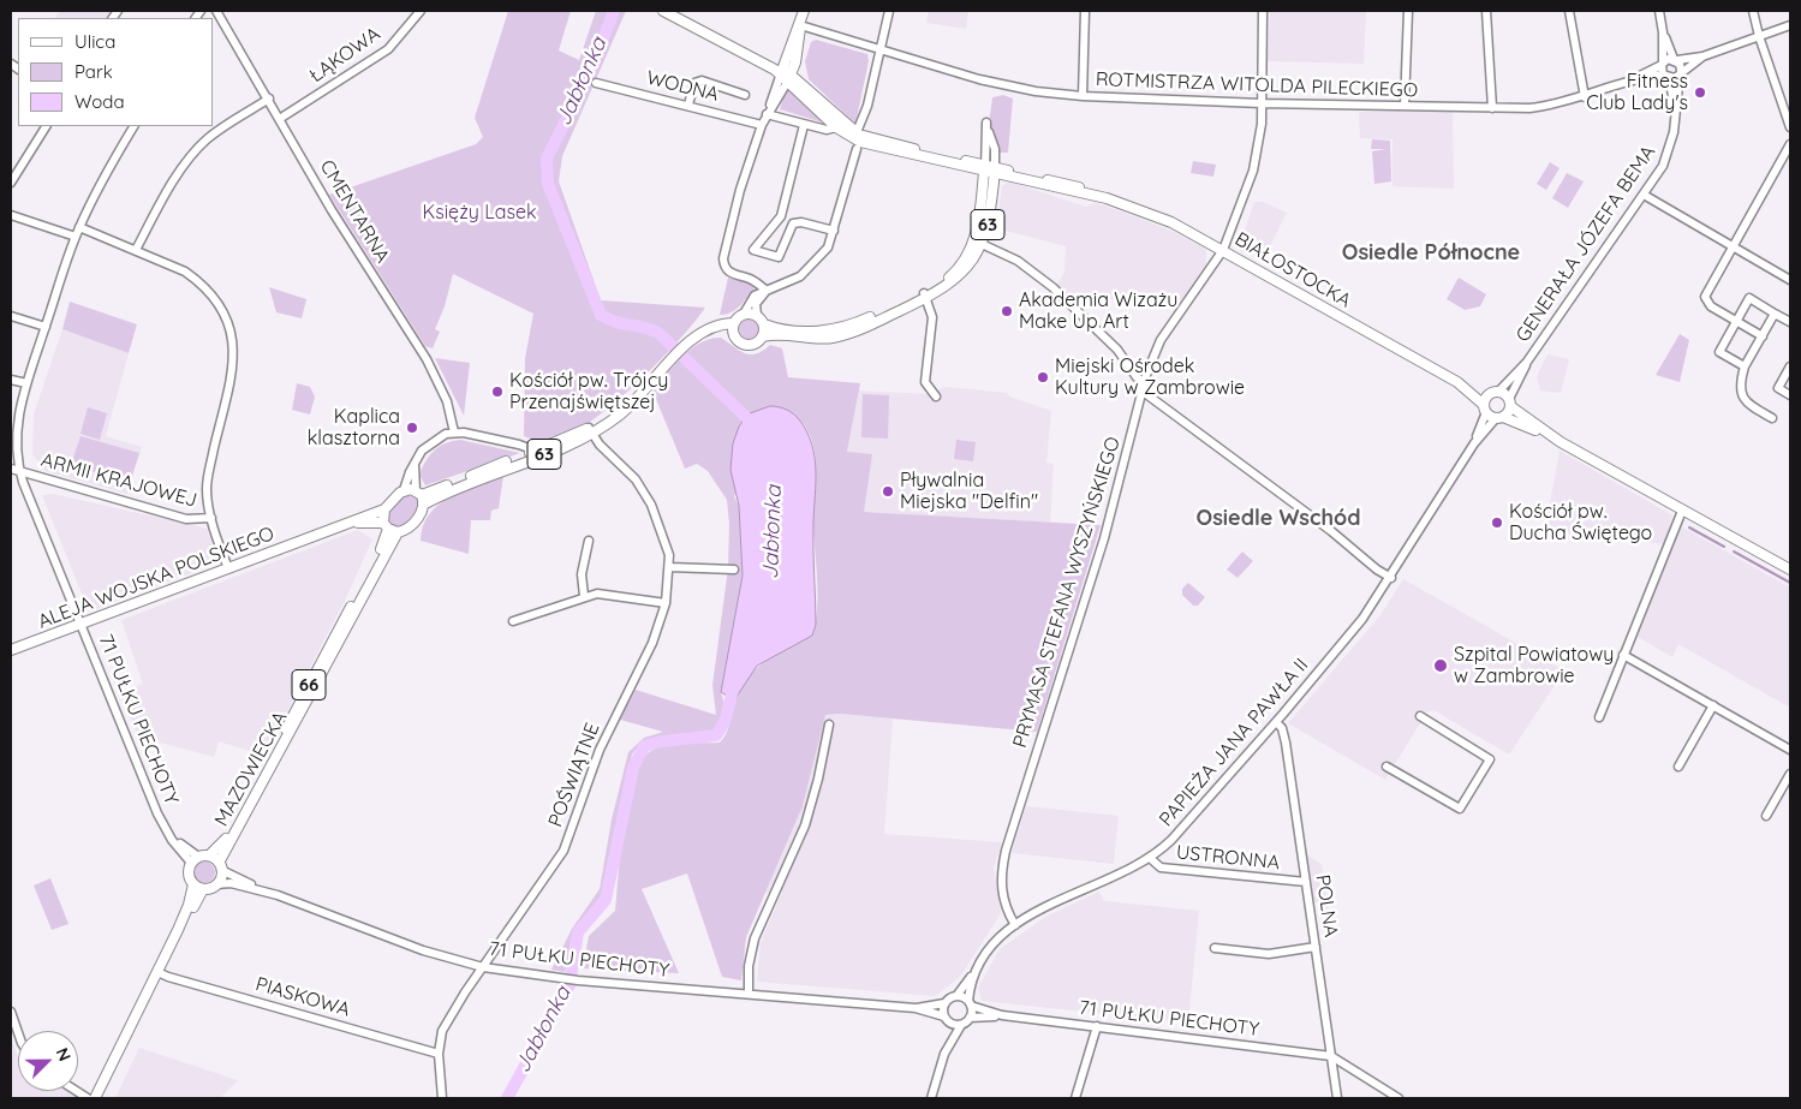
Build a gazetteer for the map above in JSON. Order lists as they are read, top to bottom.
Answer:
{
  "streets": {
    "main road": [
      "63",
      "BIAŁOSTOCKA",
      "ALEJA WOJSKA POLSKIEGO",
      "66",
      "MAZOWIECKA"
    ],
    "street": [
      "ŁĄKOWA",
      "ROTMISTRZA WITOLDA PILECKIEGO",
      "WODNA",
      "CMENTARNA",
      "GENERAŁA JÓZEFA BEMA",
      "ARMII KRAJOWEJ",
      "PRYMASA STEFANA WYSZYŃSKIEGO",
      "71 PUŁKU PIECHOTY",
      "PAPIEŻA JANA PAWŁA II",
      "POŚWIĄTNE",
      "USTRONNA",
      "POLNA",
      "PIASKOWA"
    ]
  },
  "crossings": [
    ["ŁĄKOWA", "CMENTARNA"],
    ["ROTMISTRZA WITOLDA PILECKIEGO", "GENERAŁA JÓZEFA BEMA"],
    ["ROTMISTRZA WITOLDA PILECKIEGO", "PRYMASA STEFANA WYSZYŃSKIEGO"],
    ["63", "BIAŁOSTOCKA"],
    ["63", "ALEJA WOJSKA POLSKIEGO"],
    ["63", "MAZOWIECKA"],
    ["63", "POŚWIĄTNE"],
    ["GENERAŁA JÓZEFA BEMA", "BIAŁOSTOCKA"],
    ["BIAŁOSTOCKA", "PRYMASA STEFANA WYSZYŃSKIEGO"],
    ["BIAŁOSTOCKA", "PAPIEŻA JANA PAWŁA II"],
    ["ARMII KRAJOWEJ", "71 PUŁKU PIECHOTY"],
    ["ALEJA WOJSKA POLSKIEGO", "71 PUŁKU PIECHOTY"],
    ["ALEJA WOJSKA POLSKIEGO", "MAZOWIECKA"],
    ["PRYMASA STEFANA WYSZYŃSKIEGO", "PAPIEŻA JANA PAWŁA II"],
    ["71 PUŁKU PIECHOTY", "PAPIEŻA JANA PAWŁA II"],
    ["71 PUŁKU PIECHOTY", "MAZOWIECKA"],
    ["71 PUŁKU PIECHOTY", "POŚWIĄTNE"],
    ["71 PUŁKU PIECHOTY", "POLNA"],
    ["PAPIEŻA JANA PAWŁA II", "USTRONNA"],
    ["PAPIEŻA JANA PAWŁA II", "POLNA"],
    ["POŚWIĄTNE", "PIASKOWA"],
    ["USTRONNA", "POLNA"]
  ],
  "districts": ["Osiedle Północne", "Osiedle Wschód"],
  "water": ["Jabłonka"],
  "parks": ["Księży Lasek"],
  "places": [
    "Fitness Club Lady's",
    "Akademia Wizażu Make Up Art",
    "Miejski Ośrodek Kultury w Zambrowie",
    "Kościół pw. Trójcy Przenajświętszej",
    "Kaplica klasztorna",
    "Pływalnia Miejska \"Delfin\"",
    "Kościół pw. Ducha Świętego",
    "Szpital Powiatowy w Zambrowie"
  ],
  "legend": ["Ulica", "Park", "Woda"],
  "north": "top right"
}
